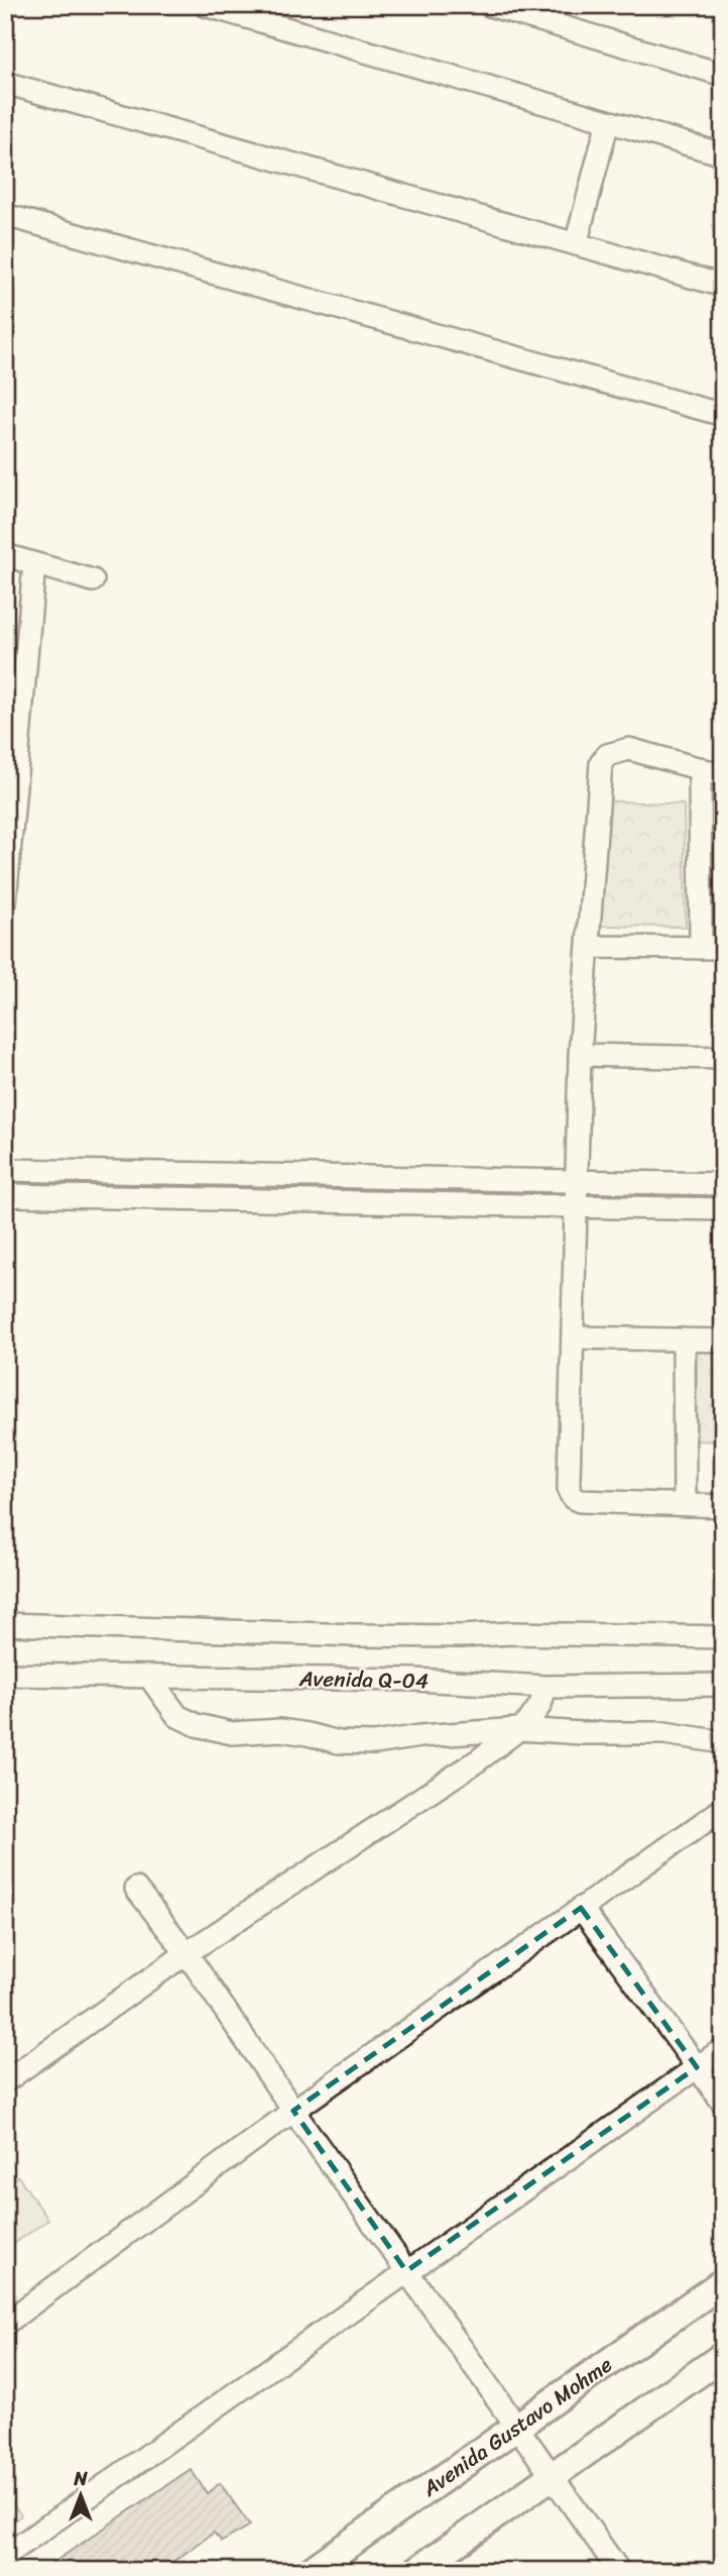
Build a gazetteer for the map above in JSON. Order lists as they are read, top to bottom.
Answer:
{
  "streets": {
    "street": ["Avenida Q-04", "Avenida Gustavo Mohme"]
  },
  "north": "top"
}
